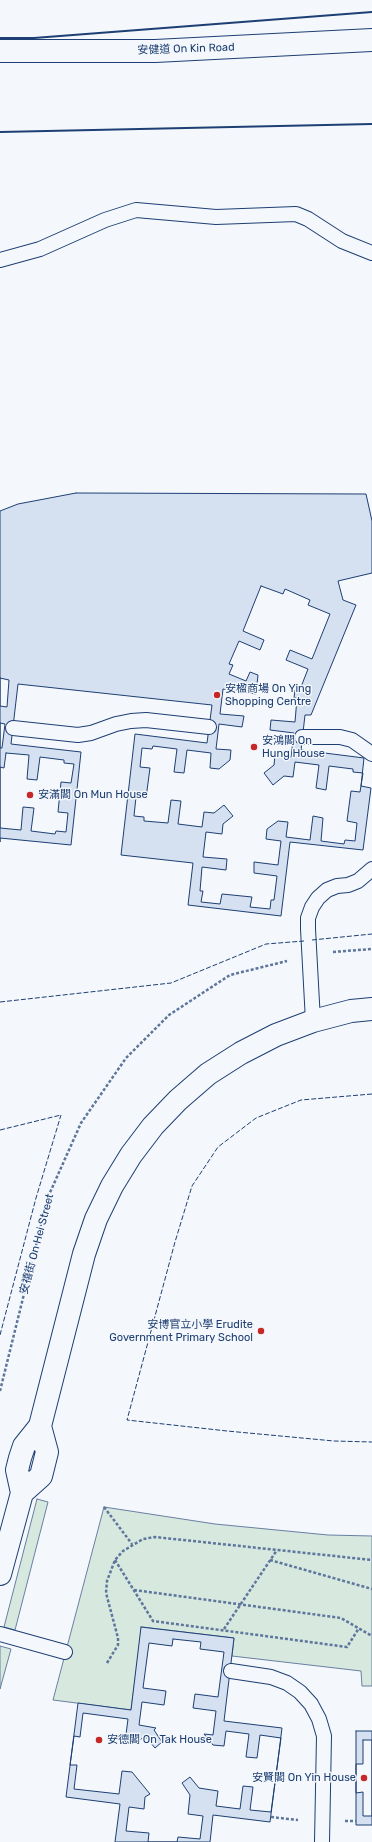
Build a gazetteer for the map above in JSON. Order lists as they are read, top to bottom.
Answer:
{
  "streets": {
    "street": ["安健道 On Kin Road"],
    "path": ["安禧街 On Hei Street"]
  },
  "places": [
    "安楹商場 On Ying Shopping Centre",
    "安鴻閣 On Hung House",
    "安滿閣 On Mun House",
    "安博官立小學 Erudite Government Primary School",
    "安德閣 On Tak House",
    "安賢閣 On Yin House"
  ]
}
